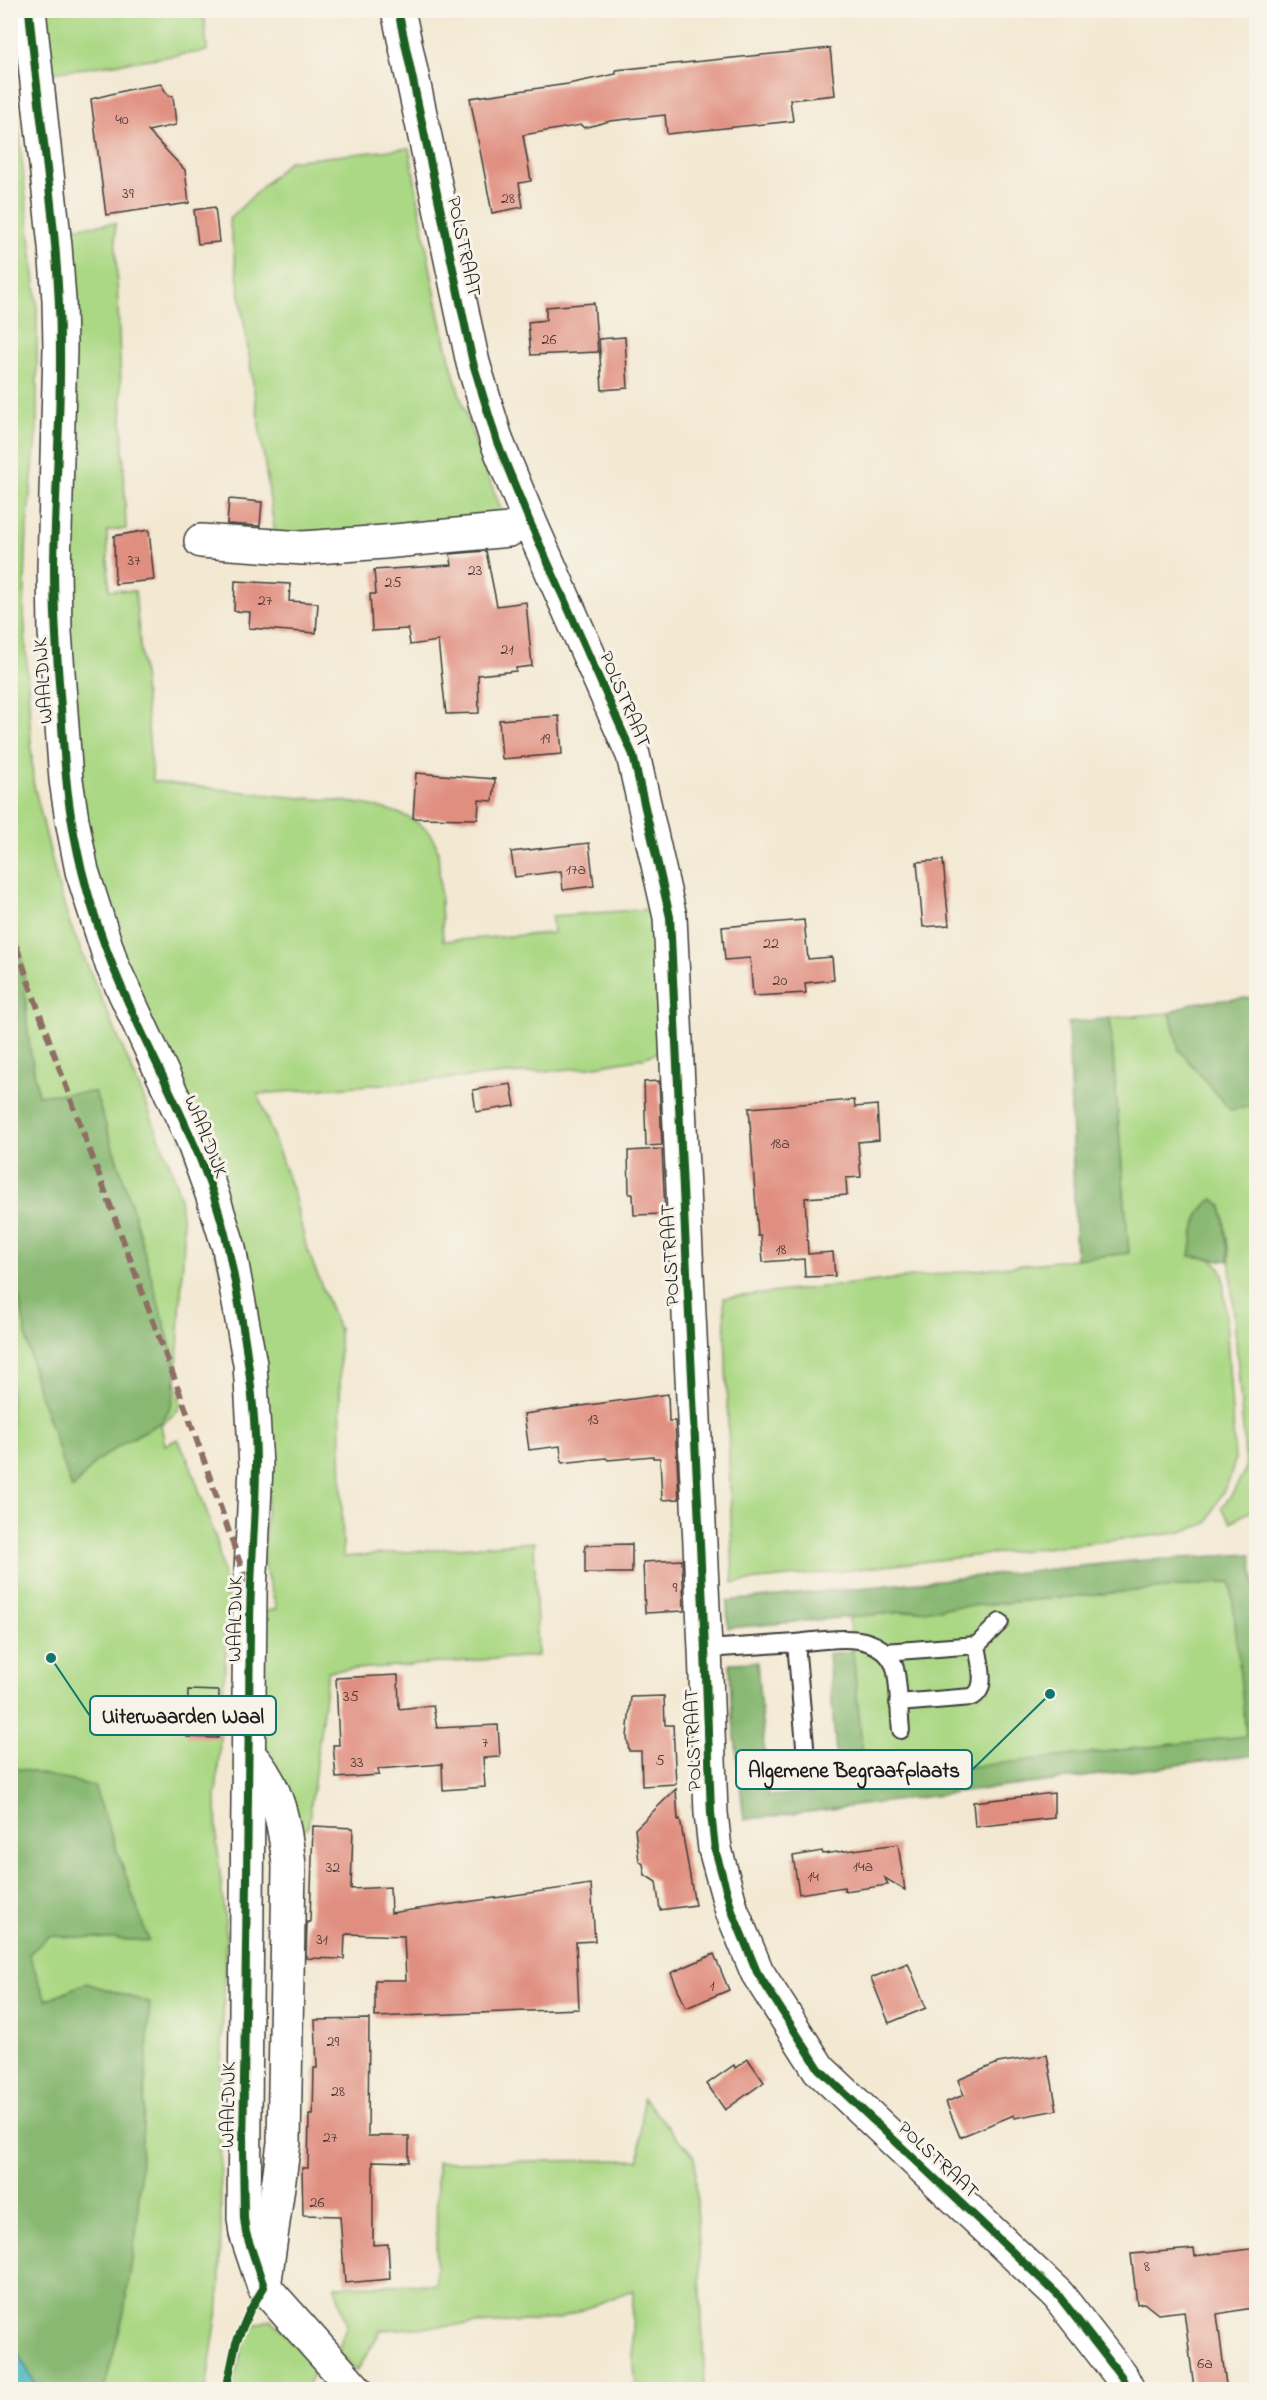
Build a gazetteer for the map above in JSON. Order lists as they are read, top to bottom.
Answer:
{
  "streets": {
    "street": ["POLSTRAAT", "WAALDIJK"]
  },
  "places": ["Uiterwaarden Waal", "Algemene Begraafplaats"],
  "house_numbers": [
    "40",
    "39",
    "28",
    "26",
    "37",
    "23",
    "25",
    "27",
    "21",
    "19",
    "17a",
    "22",
    "20",
    "18a",
    "18",
    "13",
    "9",
    "35",
    "7",
    "5",
    "33",
    "14a",
    "32",
    "14",
    "31",
    "1",
    "29",
    "28",
    "27",
    "26",
    "8",
    "6a"
  ]
}
